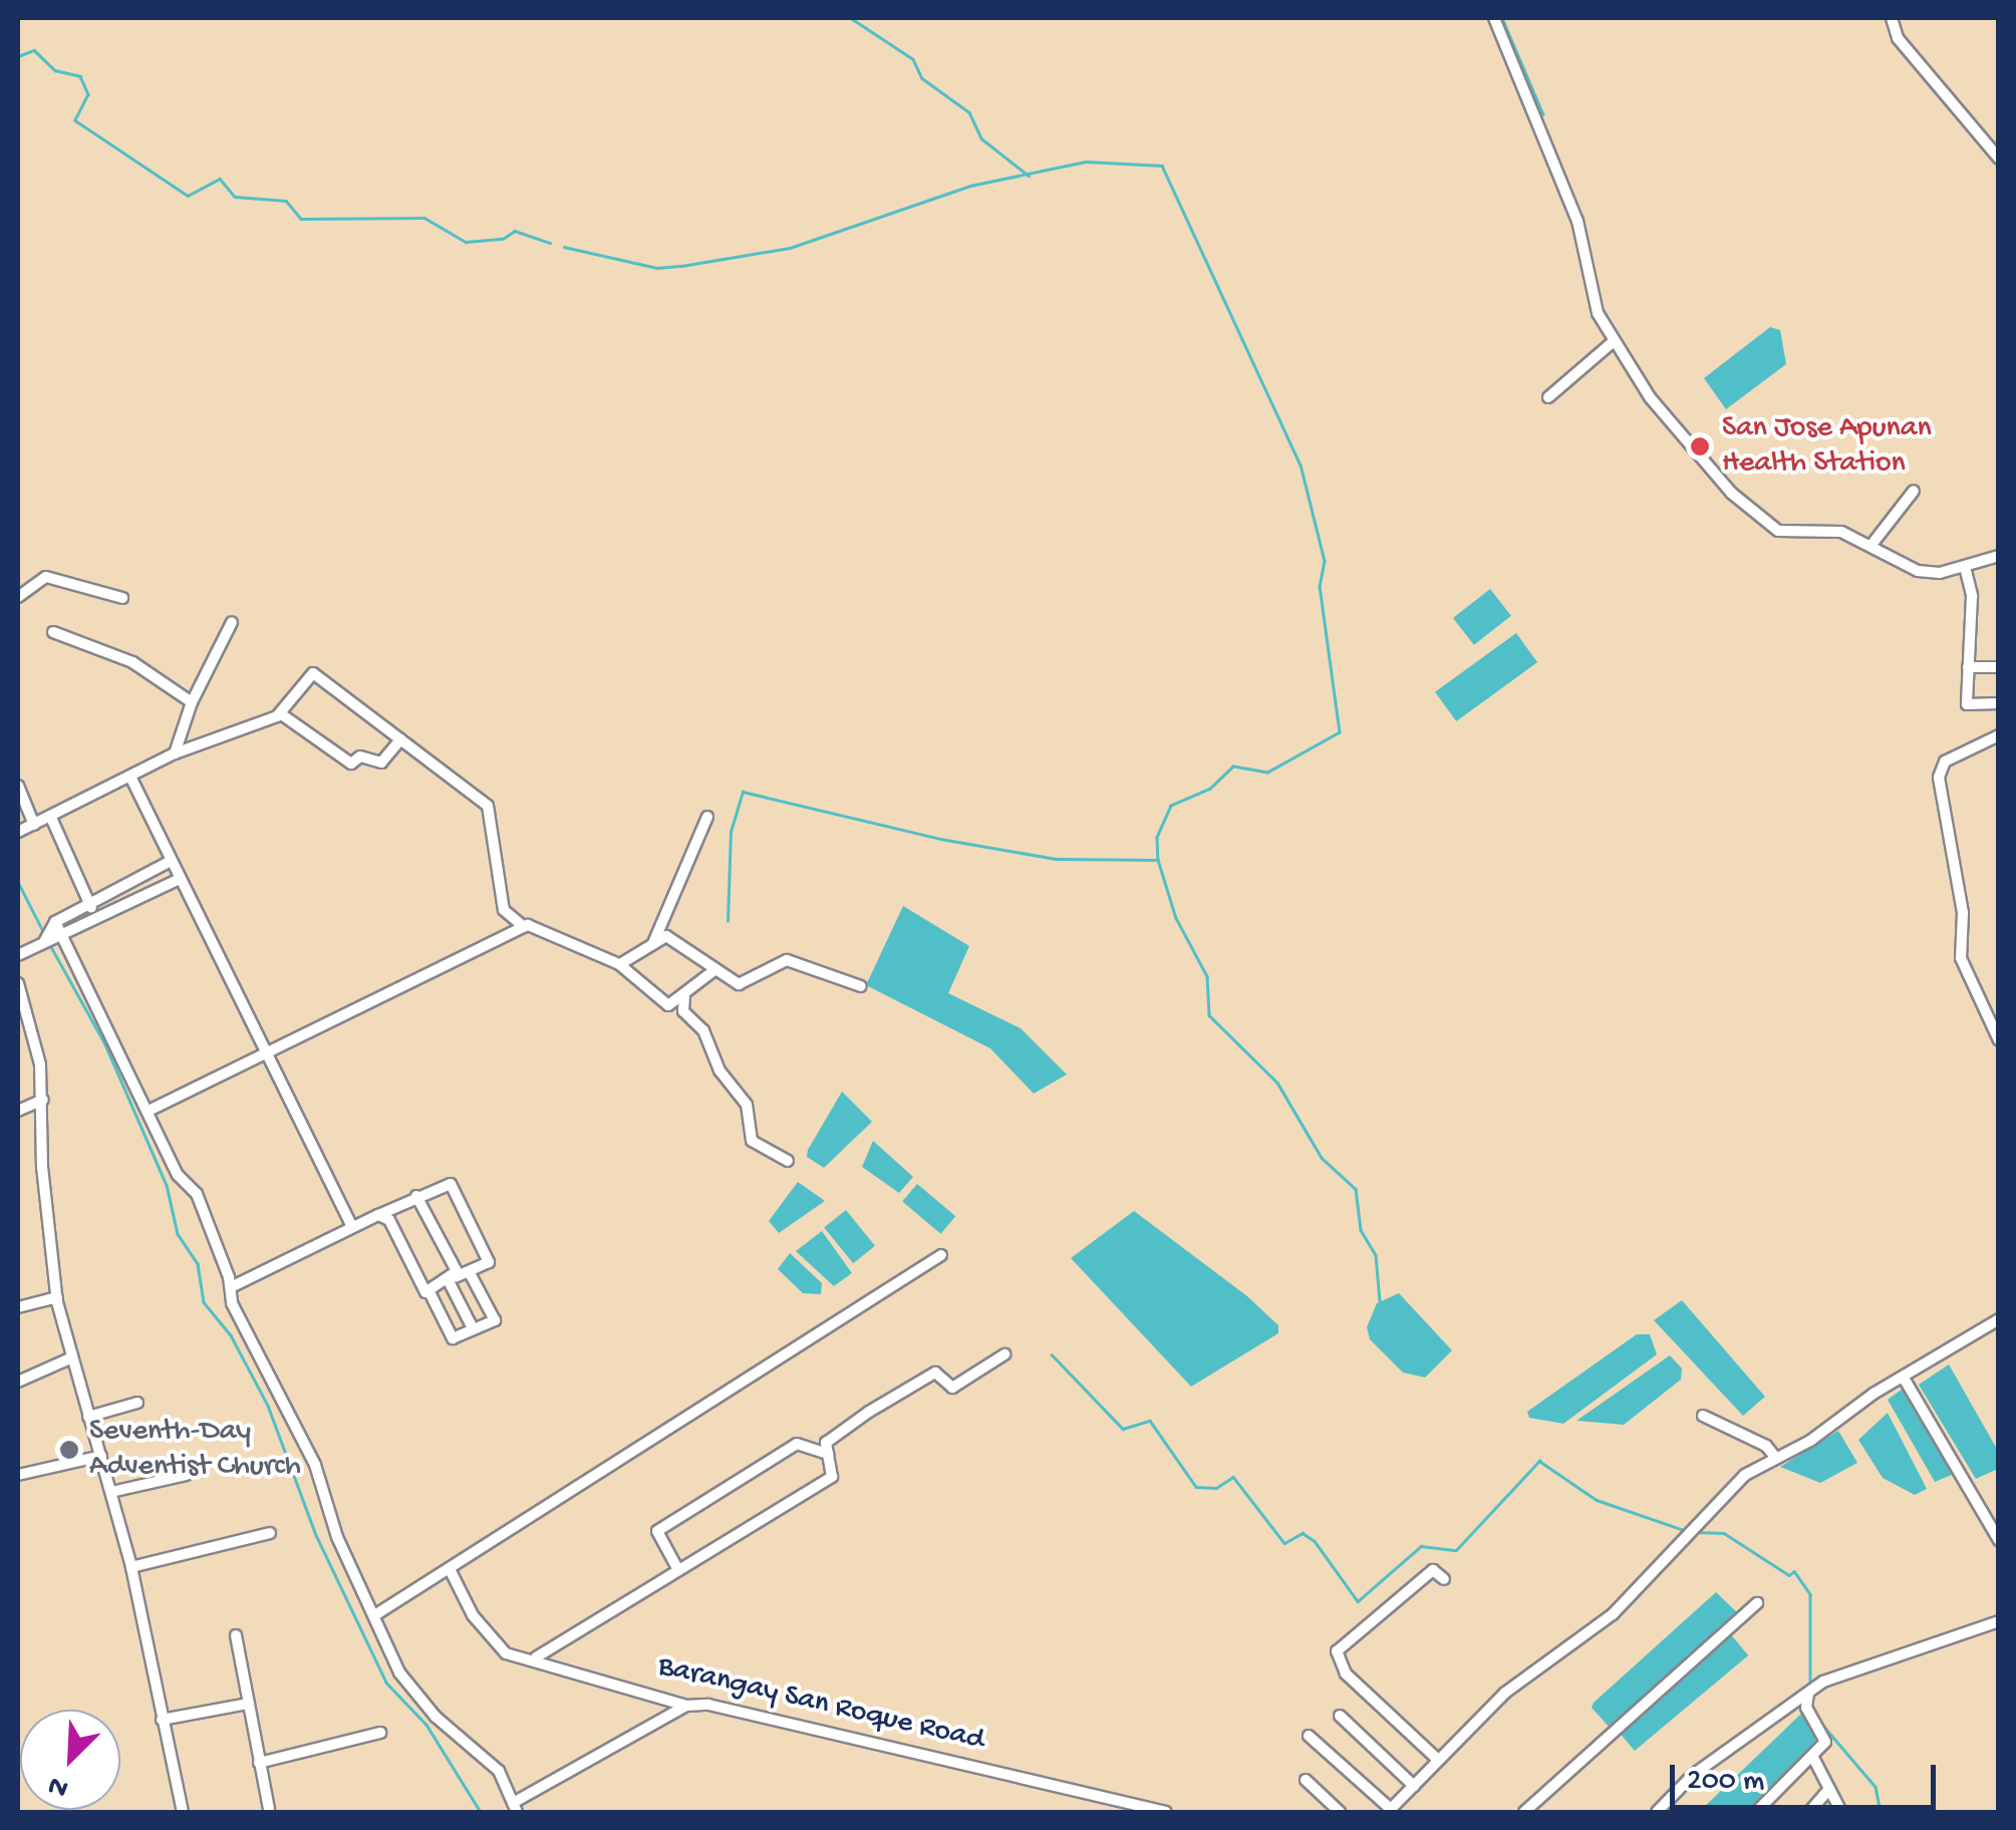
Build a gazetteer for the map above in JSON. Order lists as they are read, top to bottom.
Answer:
{
  "streets": {
    "street": ["Barangay San Roque Road"]
  },
  "places": ["San Jose Apunan Health Station", "Seventh-Day Adventist Church"],
  "scale_bar": "200 m",
  "north": "bottom left"
}
